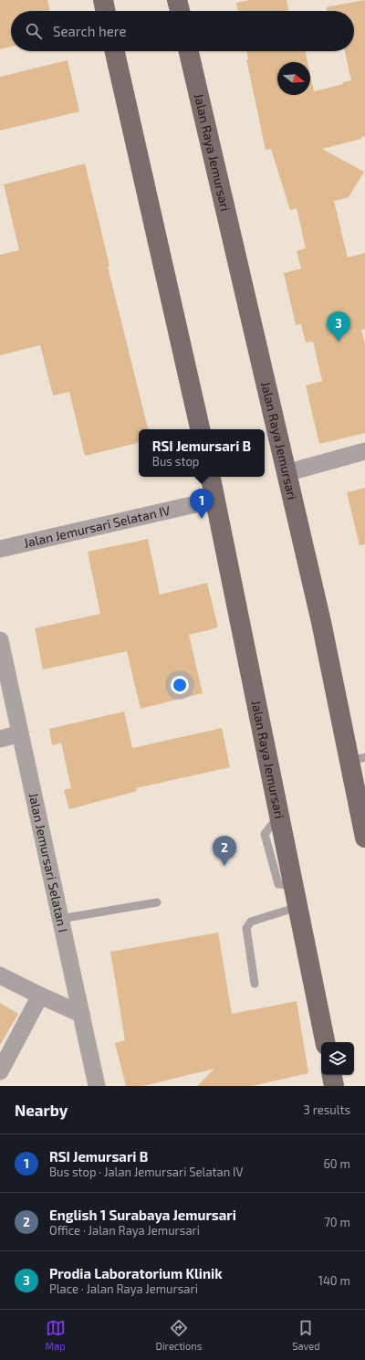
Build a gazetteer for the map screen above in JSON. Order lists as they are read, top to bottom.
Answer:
{
  "streets": {
    "main road": ["Jalan Raya Jemursari"],
    "street": ["Jalan Jemursari Selatan IV", "Jalan Jemursari Selatan I"]
  },
  "crossings": [
    ["Jalan Raya Jemursari", "Jalan Jemursari Selatan IV"]
  ],
  "north": "right",
  "page": {
    "search": "Search here",
    "pins": ["3", "1", "2"],
    "popup": ["RSI Jemursari B", "Bus stop"],
    "heading": ["Nearby", "3 results"],
    "list": [
      {
        "mark": "1",
        "name": "RSI Jemursari B",
        "note": "Bus stop · Jalan Jemursari Selatan IV",
        "value": "60 m"
      },
      {
        "mark": "2",
        "name": "English 1 Surabaya Jemursari",
        "note": "Office · Jalan Raya Jemursari",
        "value": "70 m"
      },
      {
        "mark": "3",
        "name": "Prodia Laboratorium Klinik",
        "note": "Place · Jalan Raya Jemursari",
        "value": "140 m"
      }
    ],
    "nav": ["Map", "Directions", "Saved"]
  }
}
